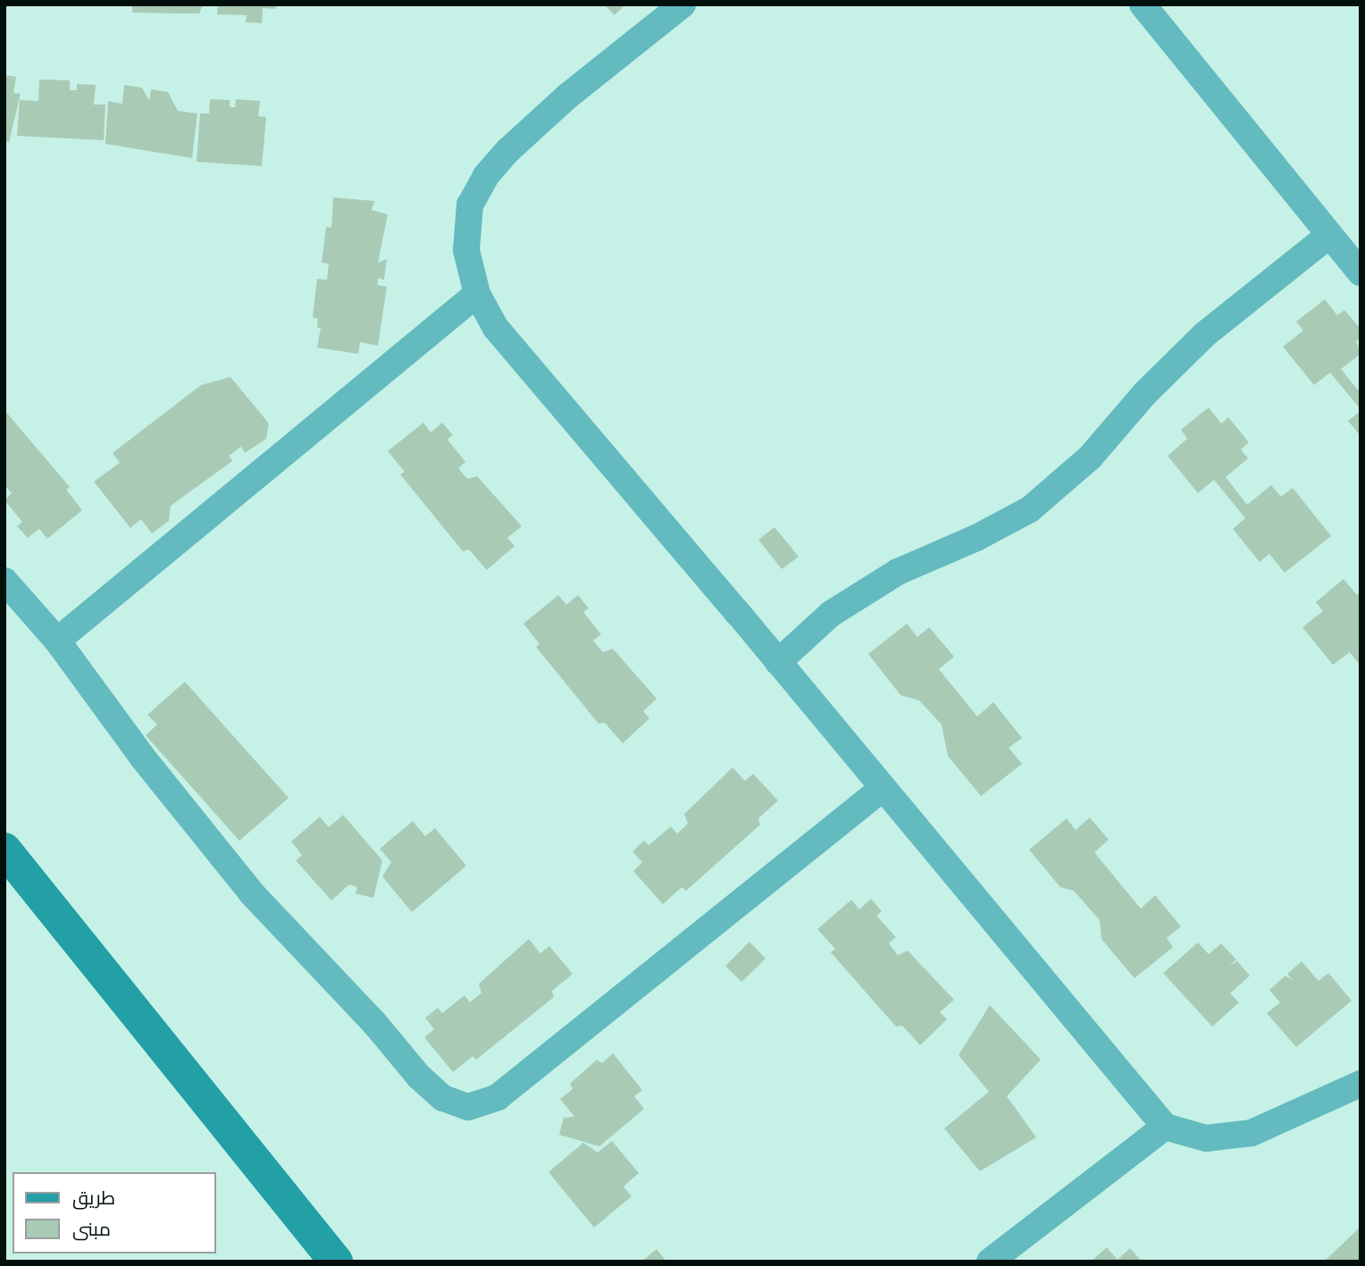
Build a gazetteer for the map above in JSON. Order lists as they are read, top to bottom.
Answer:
{
  "legend": ["طريق", "مبنى"]
}
